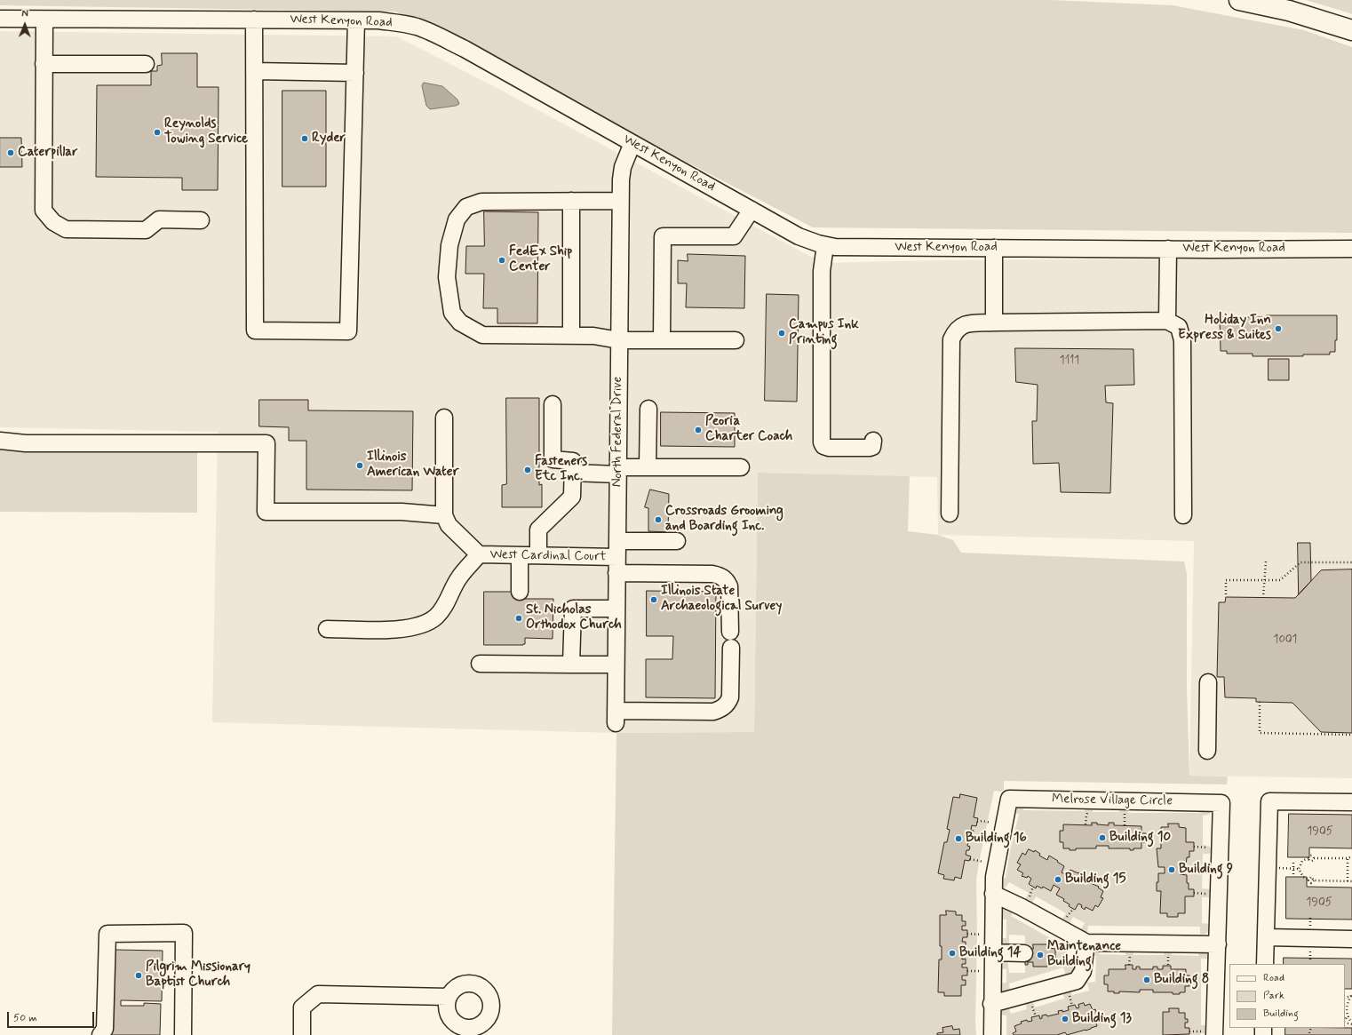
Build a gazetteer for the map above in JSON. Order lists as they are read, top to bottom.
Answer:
{
  "streets": {
    "street": [
      "West Kenyon Road",
      "North Federal Drive",
      "West Cardinal Court",
      "Melrose Village Circle"
    ]
  },
  "crossings": [
    ["West Kenyon Road", "North Federal Drive"],
    ["North Federal Drive", "West Cardinal Court"]
  ],
  "places": [
    "Reynolds Towing Service",
    "Ryder",
    "Caterpillar",
    "FedEx Ship Center",
    "Holiday Inn Express & Suites",
    "Campus Ink Printing",
    "Peoria Charter Coach",
    "Illinois American Water",
    "Fasteners Etc Inc.",
    "Crossroads Grooming and Boarding Inc.",
    "Illinois State Archaeological Survey",
    "St. Nicholas Orthodox Church",
    "Building 10",
    "Building 16",
    "Building 9",
    "Building 15",
    "Building 14",
    "Maintenance Building",
    "Pilgrim Missionary Baptist Church",
    "Building 8",
    "Building 13"
  ],
  "house_numbers": [
    "1111",
    "1001",
    "1905",
    "1905"
  ],
  "legend": ["Road", "Park", "Building"],
  "scale_bar": "50 m",
  "north": "top"
}
